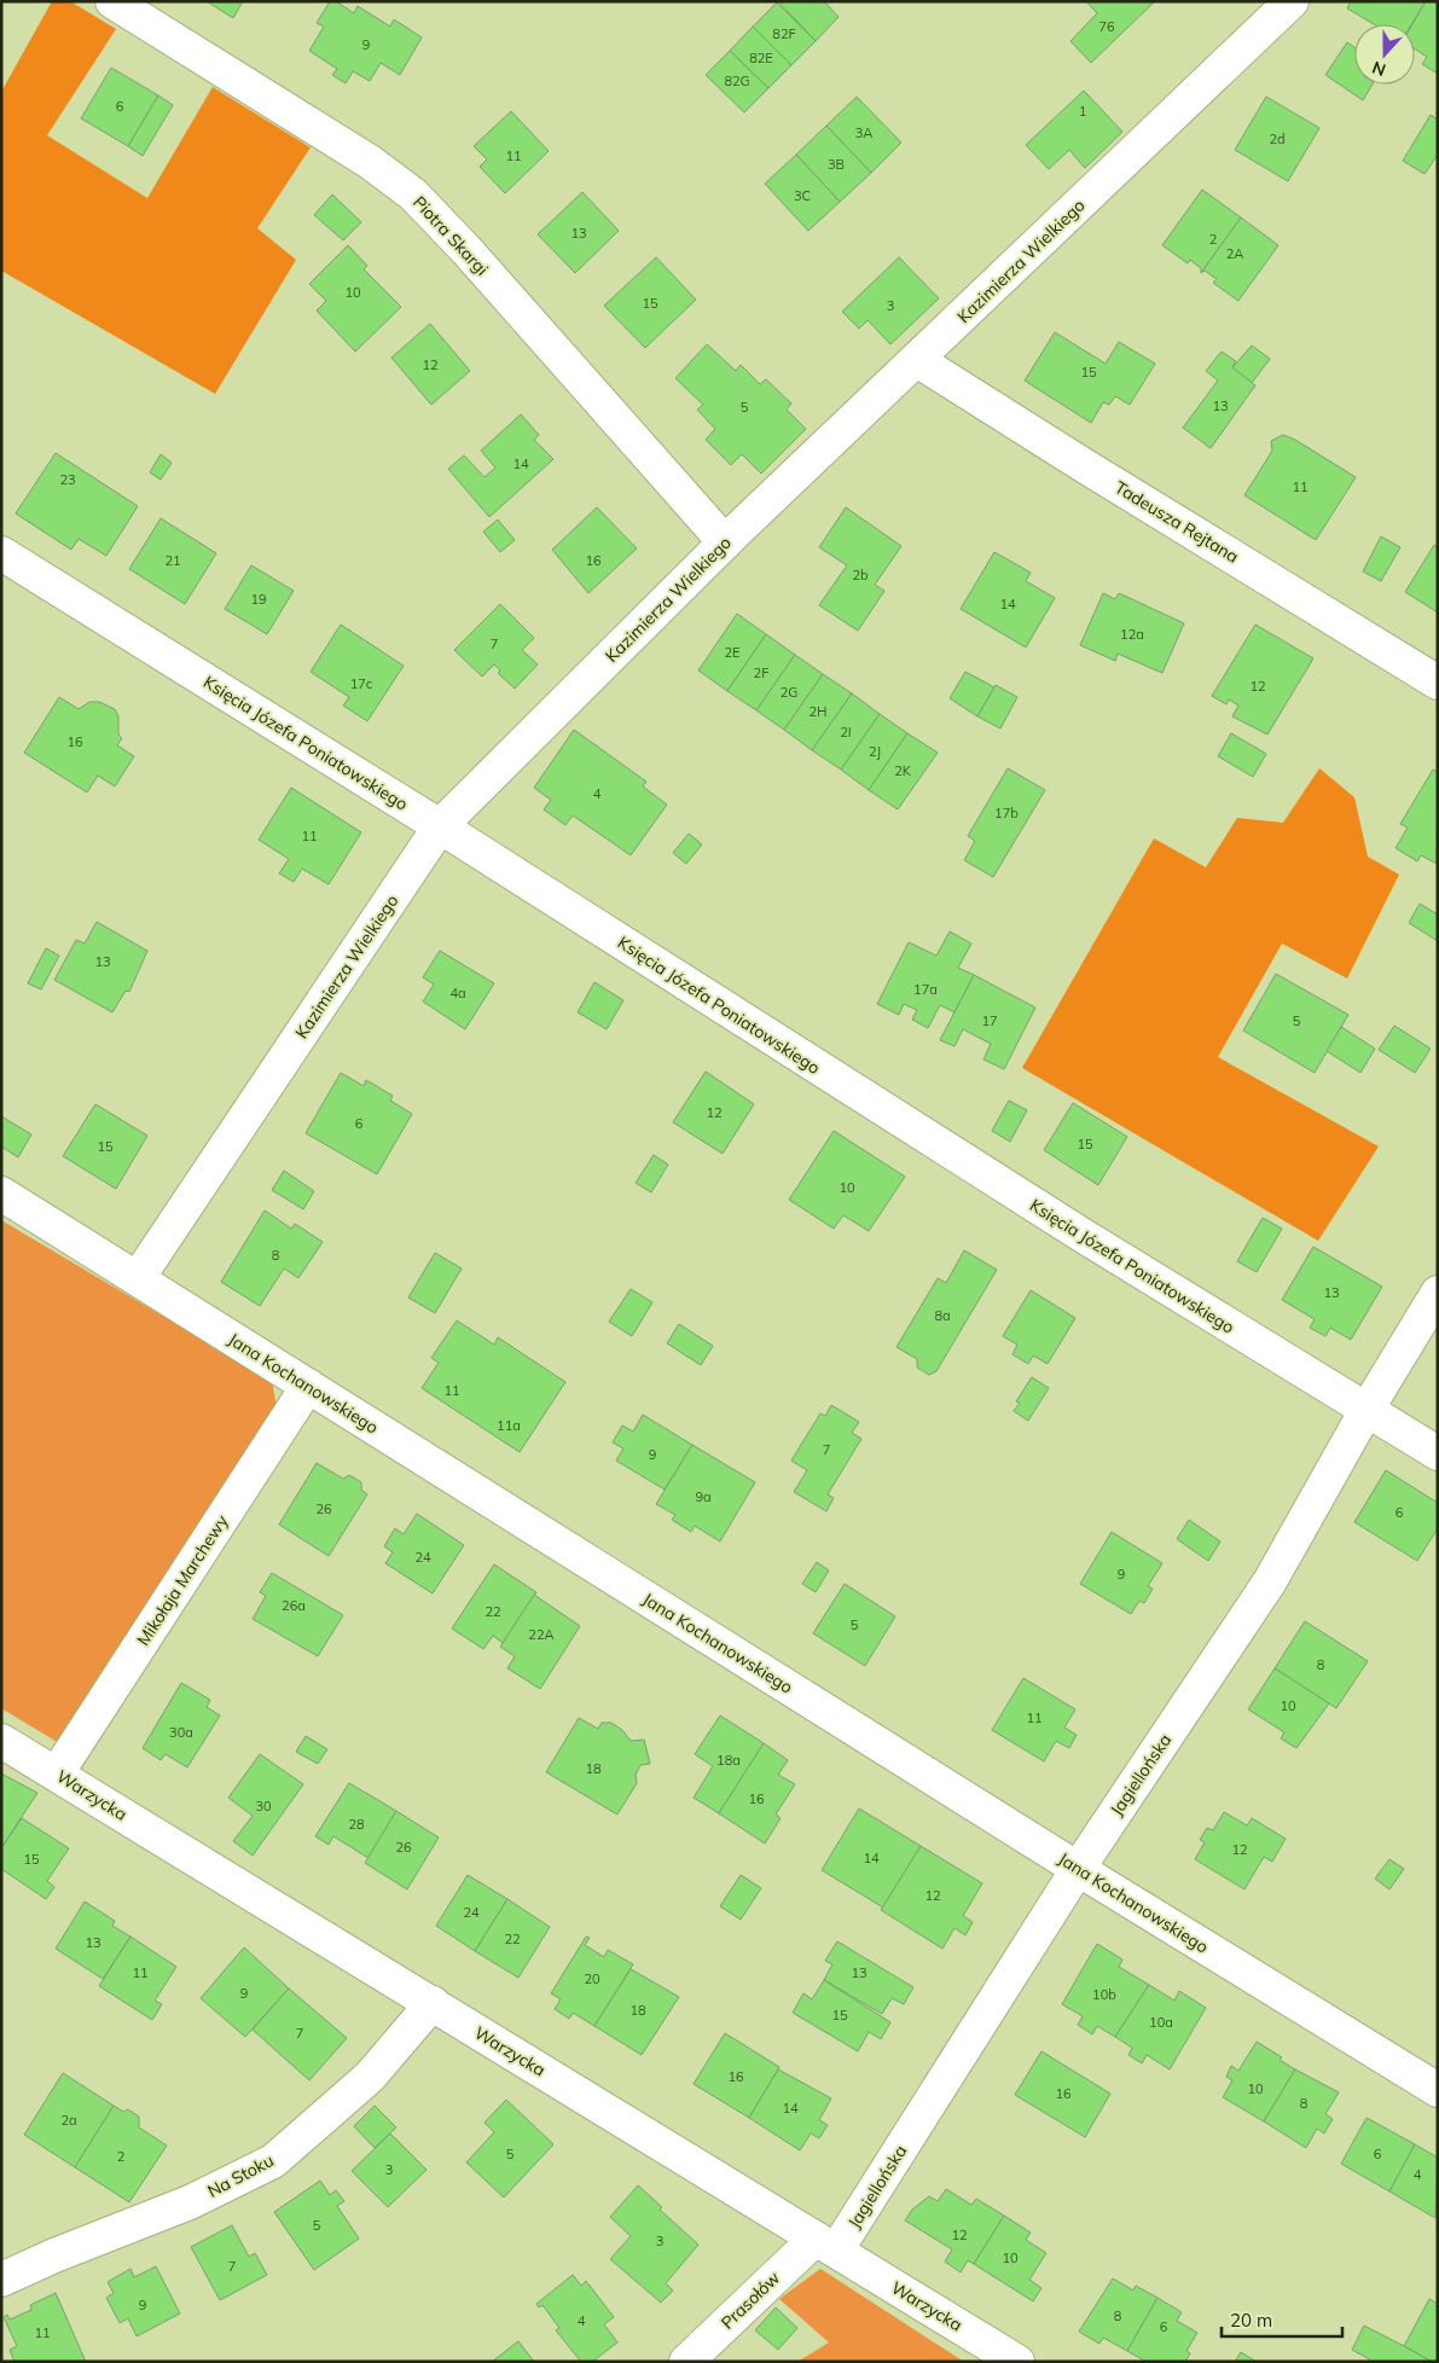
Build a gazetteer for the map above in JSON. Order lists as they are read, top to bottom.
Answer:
{
  "streets": {
    "street": [
      "Piotra Skargi",
      "Kazimierza Wielkiego",
      "Tadeusza Rejtana",
      "Księcia Józefa Poniatowskiego",
      "Jana Kochanowskiego",
      "Mikołaja Marchewy",
      "Jagiellońska",
      "Warzycka",
      "Na Stoku",
      "Prasołów"
    ]
  },
  "crossings": [
    ["Piotra Skargi", "Kazimierza Wielkiego"],
    ["Kazimierza Wielkiego", "Tadeusza Rejtana"],
    ["Kazimierza Wielkiego", "Księcia Józefa Poniatowskiego"],
    ["Kazimierza Wielkiego", "Jana Kochanowskiego"],
    ["Księcia Józefa Poniatowskiego", "Jagiellońska"],
    ["Jana Kochanowskiego", "Mikołaja Marchewy"],
    ["Jana Kochanowskiego", "Jagiellońska"],
    ["Mikołaja Marchewy", "Warzycka"],
    ["Jagiellońska", "Warzycka"],
    ["Jagiellońska", "Prasołów"],
    ["Warzycka", "Na Stoku"],
    ["Warzycka", "Prasołów"]
  ],
  "house_numbers": [
    "76",
    "82F",
    "9",
    "82E",
    "82G",
    "6",
    "1",
    "3A",
    "2d",
    "11",
    "3B",
    "3C",
    "13",
    "2",
    "2A",
    "10",
    "15",
    "3",
    "12",
    "15",
    "13",
    "5",
    "14",
    "23",
    "11",
    "21",
    "16",
    "2b",
    "19",
    "14",
    "12a",
    "7",
    "2E",
    "2F",
    "17c",
    "12",
    "2G",
    "2H",
    "2I",
    "16",
    "2J",
    "2K",
    "4",
    "17b",
    "11",
    "13",
    "17a",
    "4a",
    "17",
    "5",
    "12",
    "6",
    "15",
    "15",
    "10",
    "8",
    "13",
    "8a",
    "11",
    "11a",
    "7",
    "9",
    "9a",
    "26",
    "6",
    "24",
    "9",
    "26a",
    "22",
    "5",
    "22A",
    "8",
    "10",
    "11",
    "30a",
    "18a",
    "18",
    "16",
    "30",
    "28",
    "26",
    "12",
    "14",
    "15",
    "12",
    "24",
    "22",
    "13",
    "11",
    "13",
    "20",
    "9",
    "10b",
    "18",
    "15",
    "10a",
    "7",
    "16",
    "10",
    "16",
    "8",
    "14",
    "2a",
    "5",
    "6",
    "2",
    "3",
    "4",
    "5",
    "12",
    "3",
    "10",
    "7",
    "9",
    "8",
    "4",
    "6",
    "11"
  ],
  "scale_bar": "20 m",
  "north": "bottom"
}
